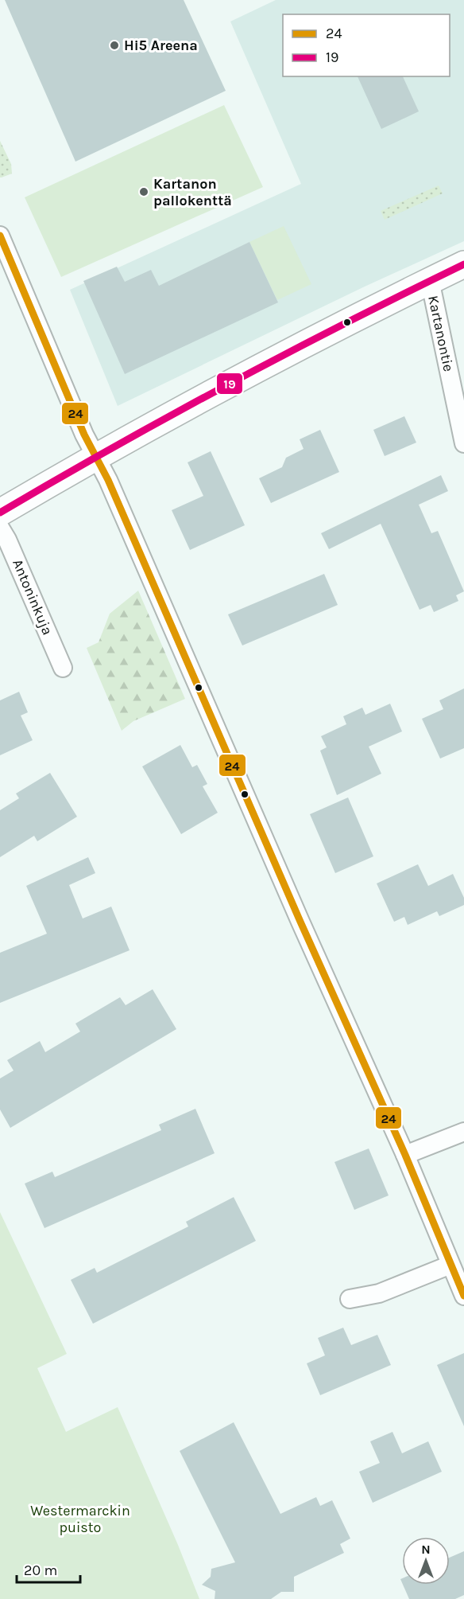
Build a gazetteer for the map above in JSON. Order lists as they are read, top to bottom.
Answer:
{
  "streets": {
    "street": ["Kartanontie", "Antoninkuja"]
  },
  "parks": ["Westermarckin puisto"],
  "places": ["Hi5 Areena", "Kartanon pallokenttä"],
  "lines": ["transit line 24", "transit line 19"],
  "legend": ["24", "19"],
  "scale_bar": "20 m",
  "north": "top"
}
